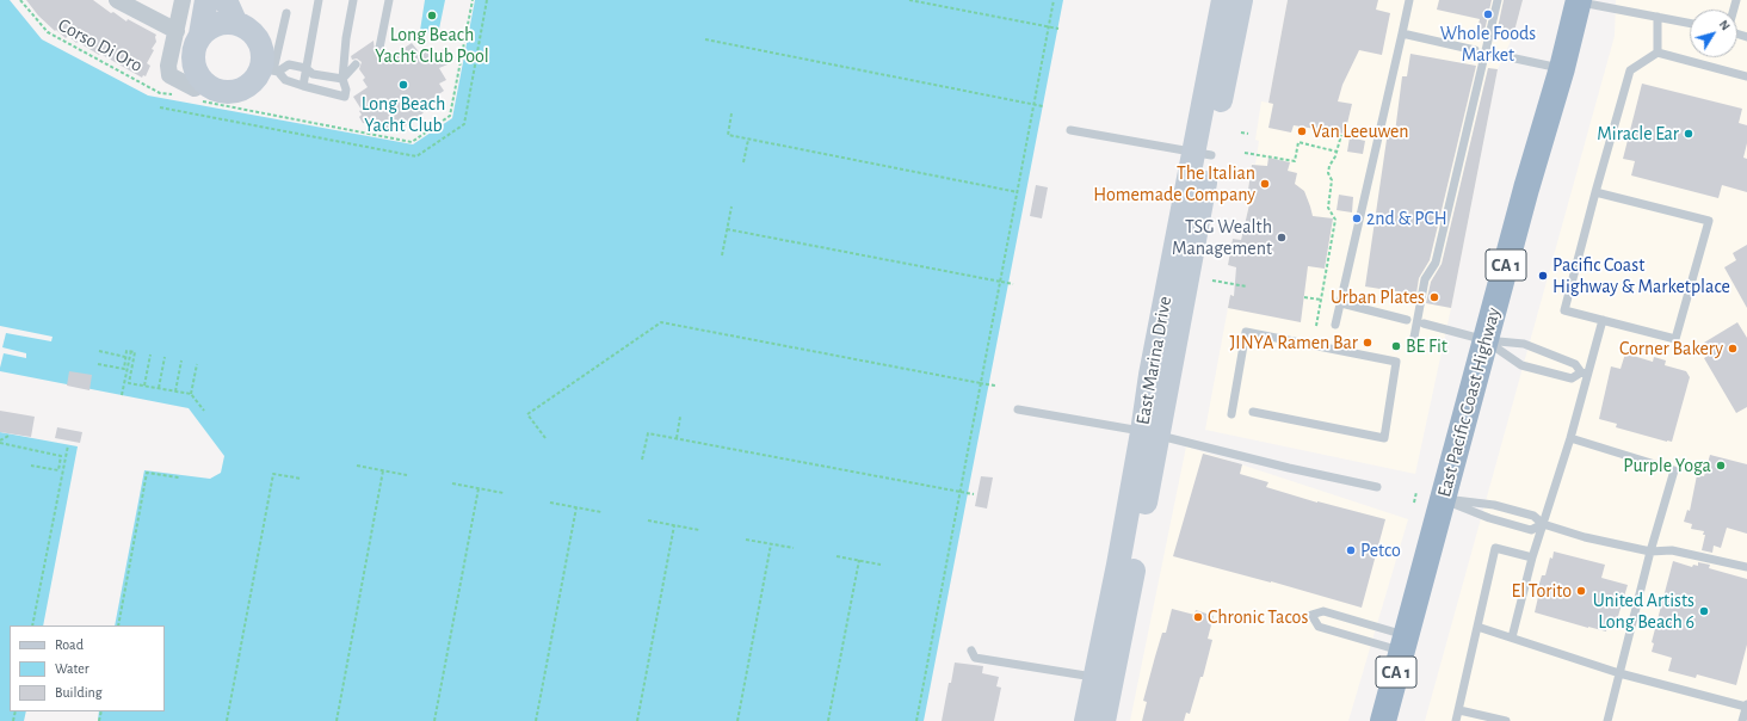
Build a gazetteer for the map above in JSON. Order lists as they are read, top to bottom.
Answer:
{
  "streets": {
    "highway": ["CA 1", "East Pacific Coast Highway"],
    "main road": ["East Marina Drive"],
    "path": ["Corso Di Oro"]
  },
  "places": [
    "Whole Foods Market",
    "Long Beach Yacht Club Pool",
    "Long Beach Yacht Club",
    "Van Leeuwen",
    "Miracle Ear",
    "The Italian Homemade Company",
    "2nd & PCH",
    "TSG Wealth Management",
    "Pacific Coast Highway & Marketplace",
    "Urban Plates",
    "JINYA Ramen Bar",
    "BE Fit",
    "Corner Bakery",
    "Purple Yoga",
    "Petco",
    "El Torito",
    "United Artists Long Beach 6",
    "Chronic Tacos"
  ],
  "legend": ["Road", "Water", "Building"],
  "north": "top right"
}
